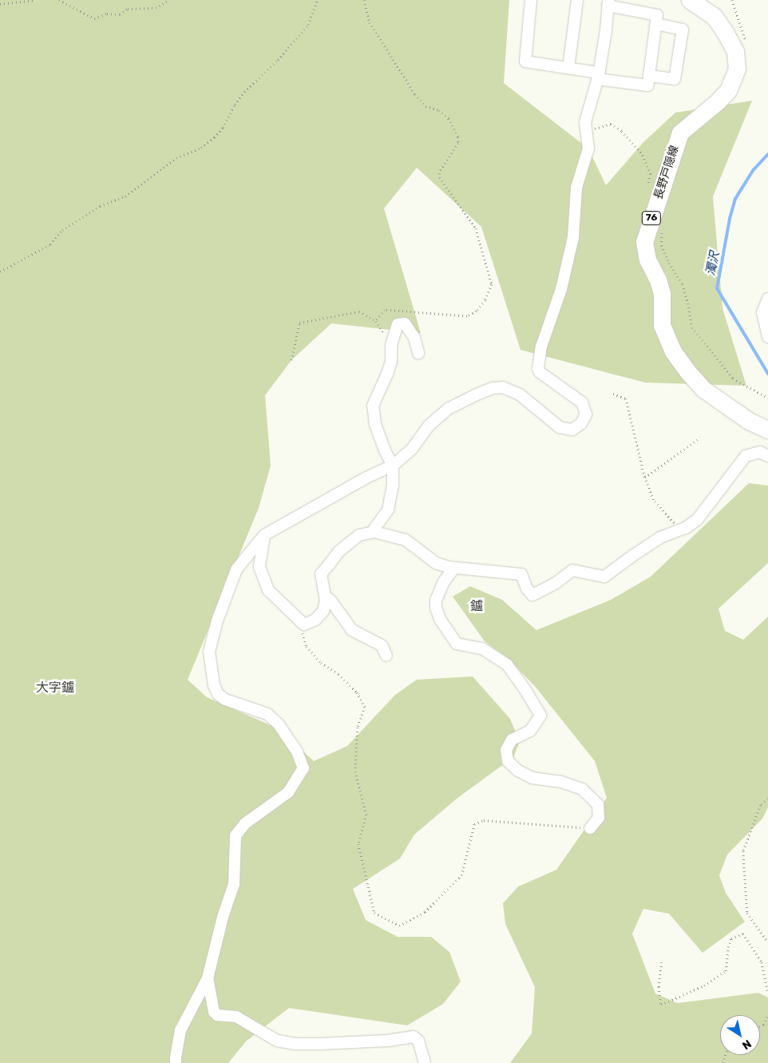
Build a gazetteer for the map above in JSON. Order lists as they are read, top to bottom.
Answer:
{
  "streets": {
    "main road": ["長野戸隠線", "76"]
  },
  "districts": ["鑪", "大字鑪"],
  "water": ["濁沢"],
  "north": "bottom right"
}
